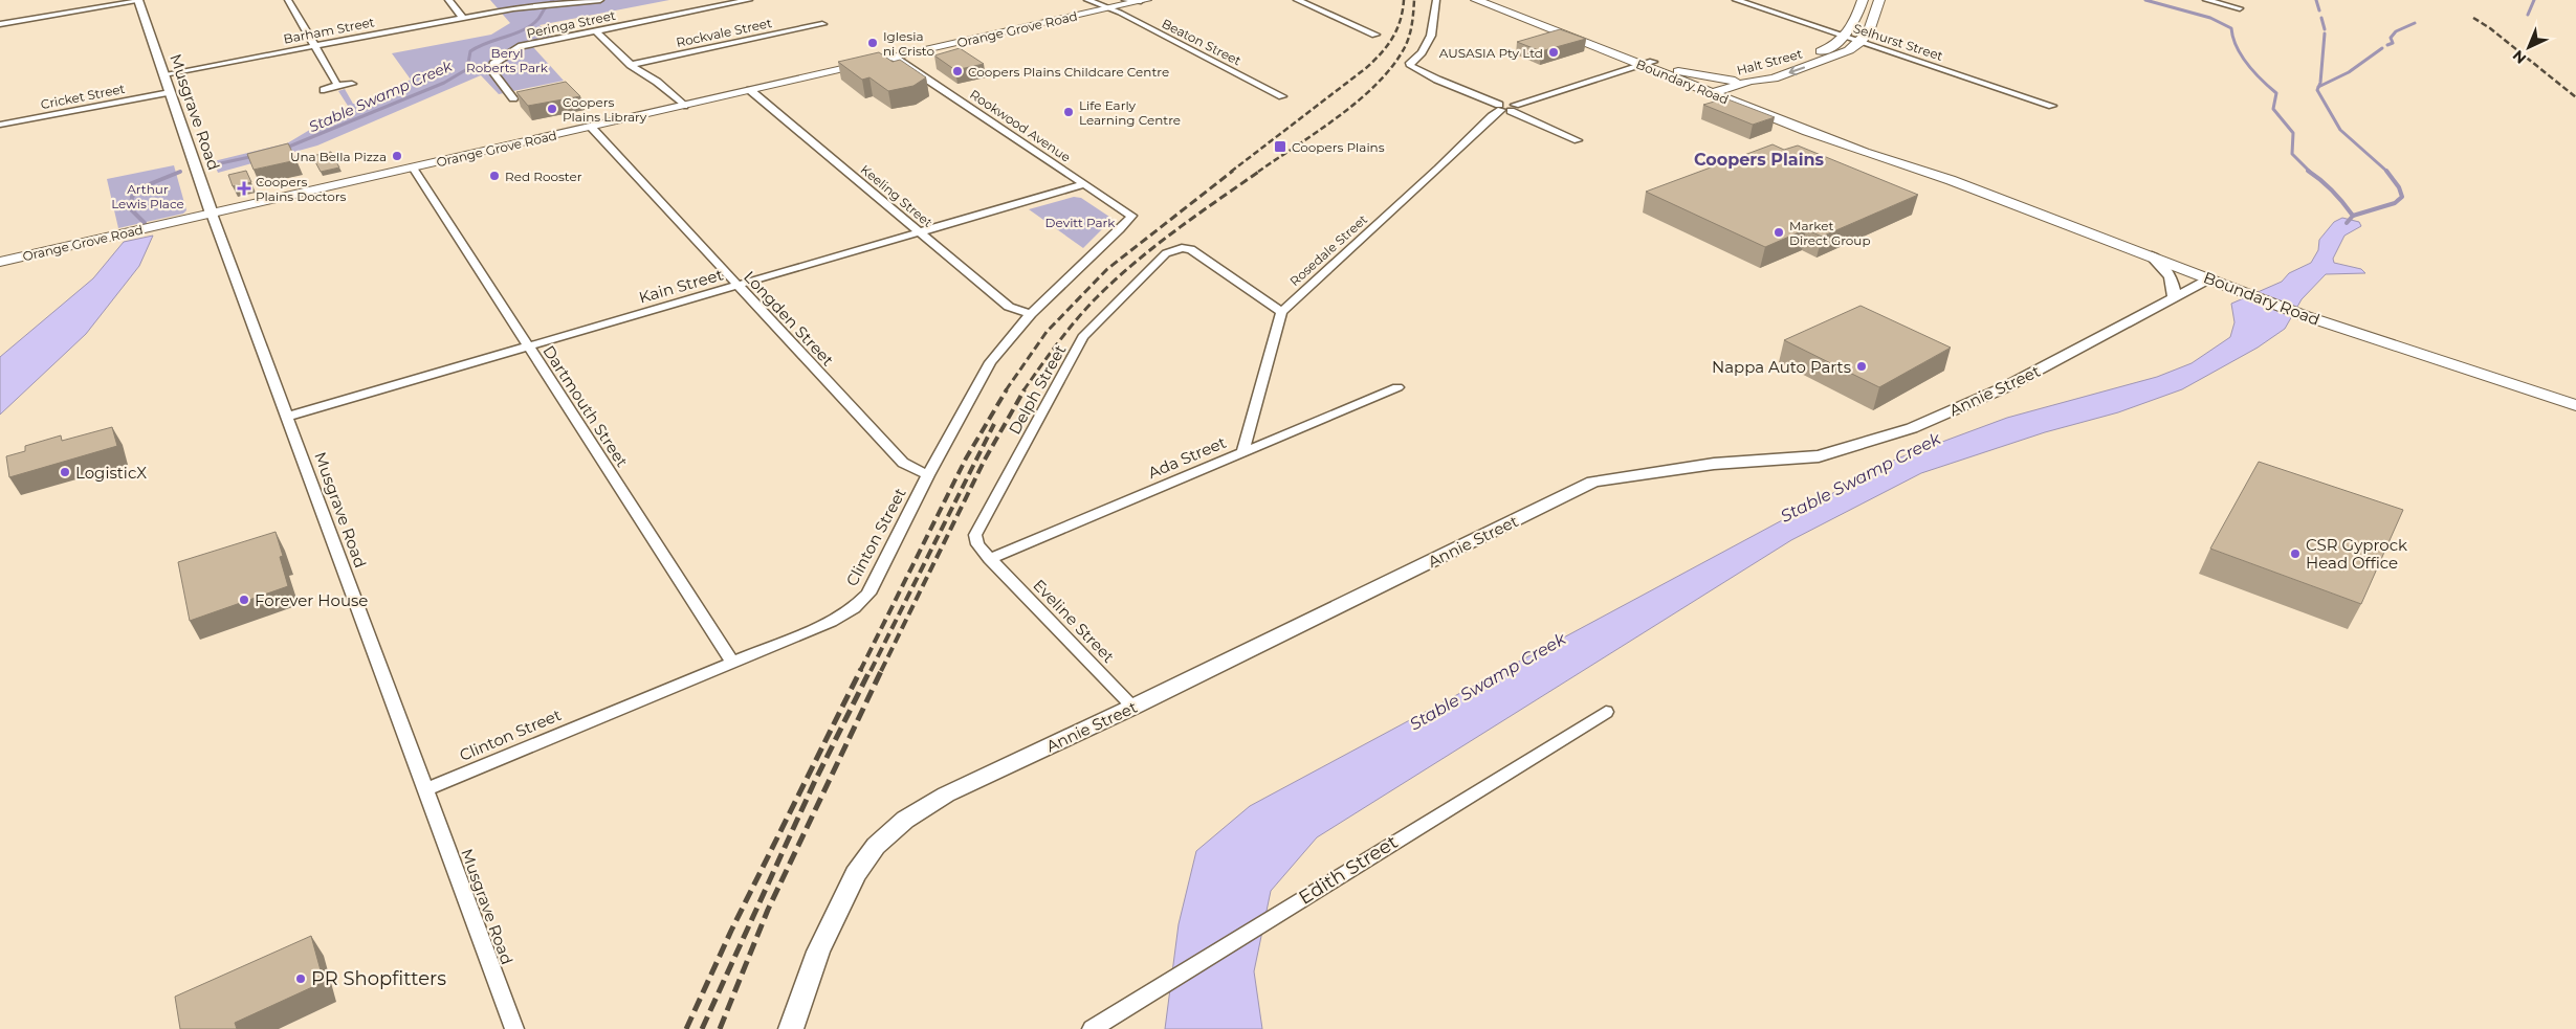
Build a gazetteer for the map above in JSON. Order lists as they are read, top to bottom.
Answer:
{
  "streets": {
    "main road": ["Orange Grove Road", "Halt Street", "Boundary Road"],
    "street": [
      "Peringa Street",
      "Barham Street",
      "Rockvale Street",
      "Beaton Street",
      "Selhurst Street",
      "Cricket Street",
      "Musgrave Road",
      "Rookwood Avenue",
      "Keeling Street",
      "Rosedale Street",
      "Kain Street",
      "Longden Street",
      "Delph Street",
      "Annie Street",
      "Dartmouth Street",
      "Ada Street",
      "Clinton Street",
      "Eveline Street",
      "Edith Street"
    ]
  },
  "crossings": [
    ["Orange Grove Road", "Beaton Street"],
    ["Orange Grove Road", "Musgrave Road"],
    ["Orange Grove Road", "Rookwood Avenue"],
    ["Orange Grove Road", "Keeling Street"],
    ["Orange Grove Road", "Longden Street"],
    ["Orange Grove Road", "Dartmouth Street"],
    ["Barham Street", "Musgrave Road"],
    ["Selhurst Street", "Halt Street"],
    ["Halt Street", "Boundary Road"],
    ["Boundary Road", "Rosedale Street"],
    ["Boundary Road", "Annie Street"],
    ["Cricket Street", "Musgrave Road"],
    ["Musgrave Road", "Kain Street"],
    ["Musgrave Road", "Clinton Street"],
    ["Rookwood Avenue", "Kain Street"],
    ["Rookwood Avenue", "Clinton Street"],
    ["Keeling Street", "Kain Street"],
    ["Keeling Street", "Clinton Street"],
    ["Rosedale Street", "Delph Street"],
    ["Kain Street", "Longden Street"],
    ["Kain Street", "Dartmouth Street"],
    ["Longden Street", "Clinton Street"],
    ["Delph Street", "Ada Street"],
    ["Delph Street", "Eveline Street"],
    ["Annie Street", "Eveline Street"],
    ["Dartmouth Street", "Clinton Street"],
    ["Ada Street", "Eveline Street"]
  ],
  "districts": ["Coopers Plains"],
  "water": ["Stable Swamp Creek"],
  "parks": ["Beryl Roberts Park", "Arthur Lewis Place", "Devitt Park"],
  "places": {
    "other": [
      "Iglesia ni Cristo",
      "AUSASIA Pty Ltd",
      "Coopers Plains Childcare Centre",
      "Coopers Plains Library",
      "Life Early Learning Centre",
      "Una Bella Pizza",
      "Red Rooster",
      "Market Direct Group",
      "Nappa Auto Parts",
      "LogisticX",
      "CSR Gyprock Head Office",
      "Forever House",
      "PR Shopfitters"
    ],
    "transit": ["Coopers Plains"],
    "health": ["Coopers Plains Doctors"]
  },
  "north": "bottom left"
}
